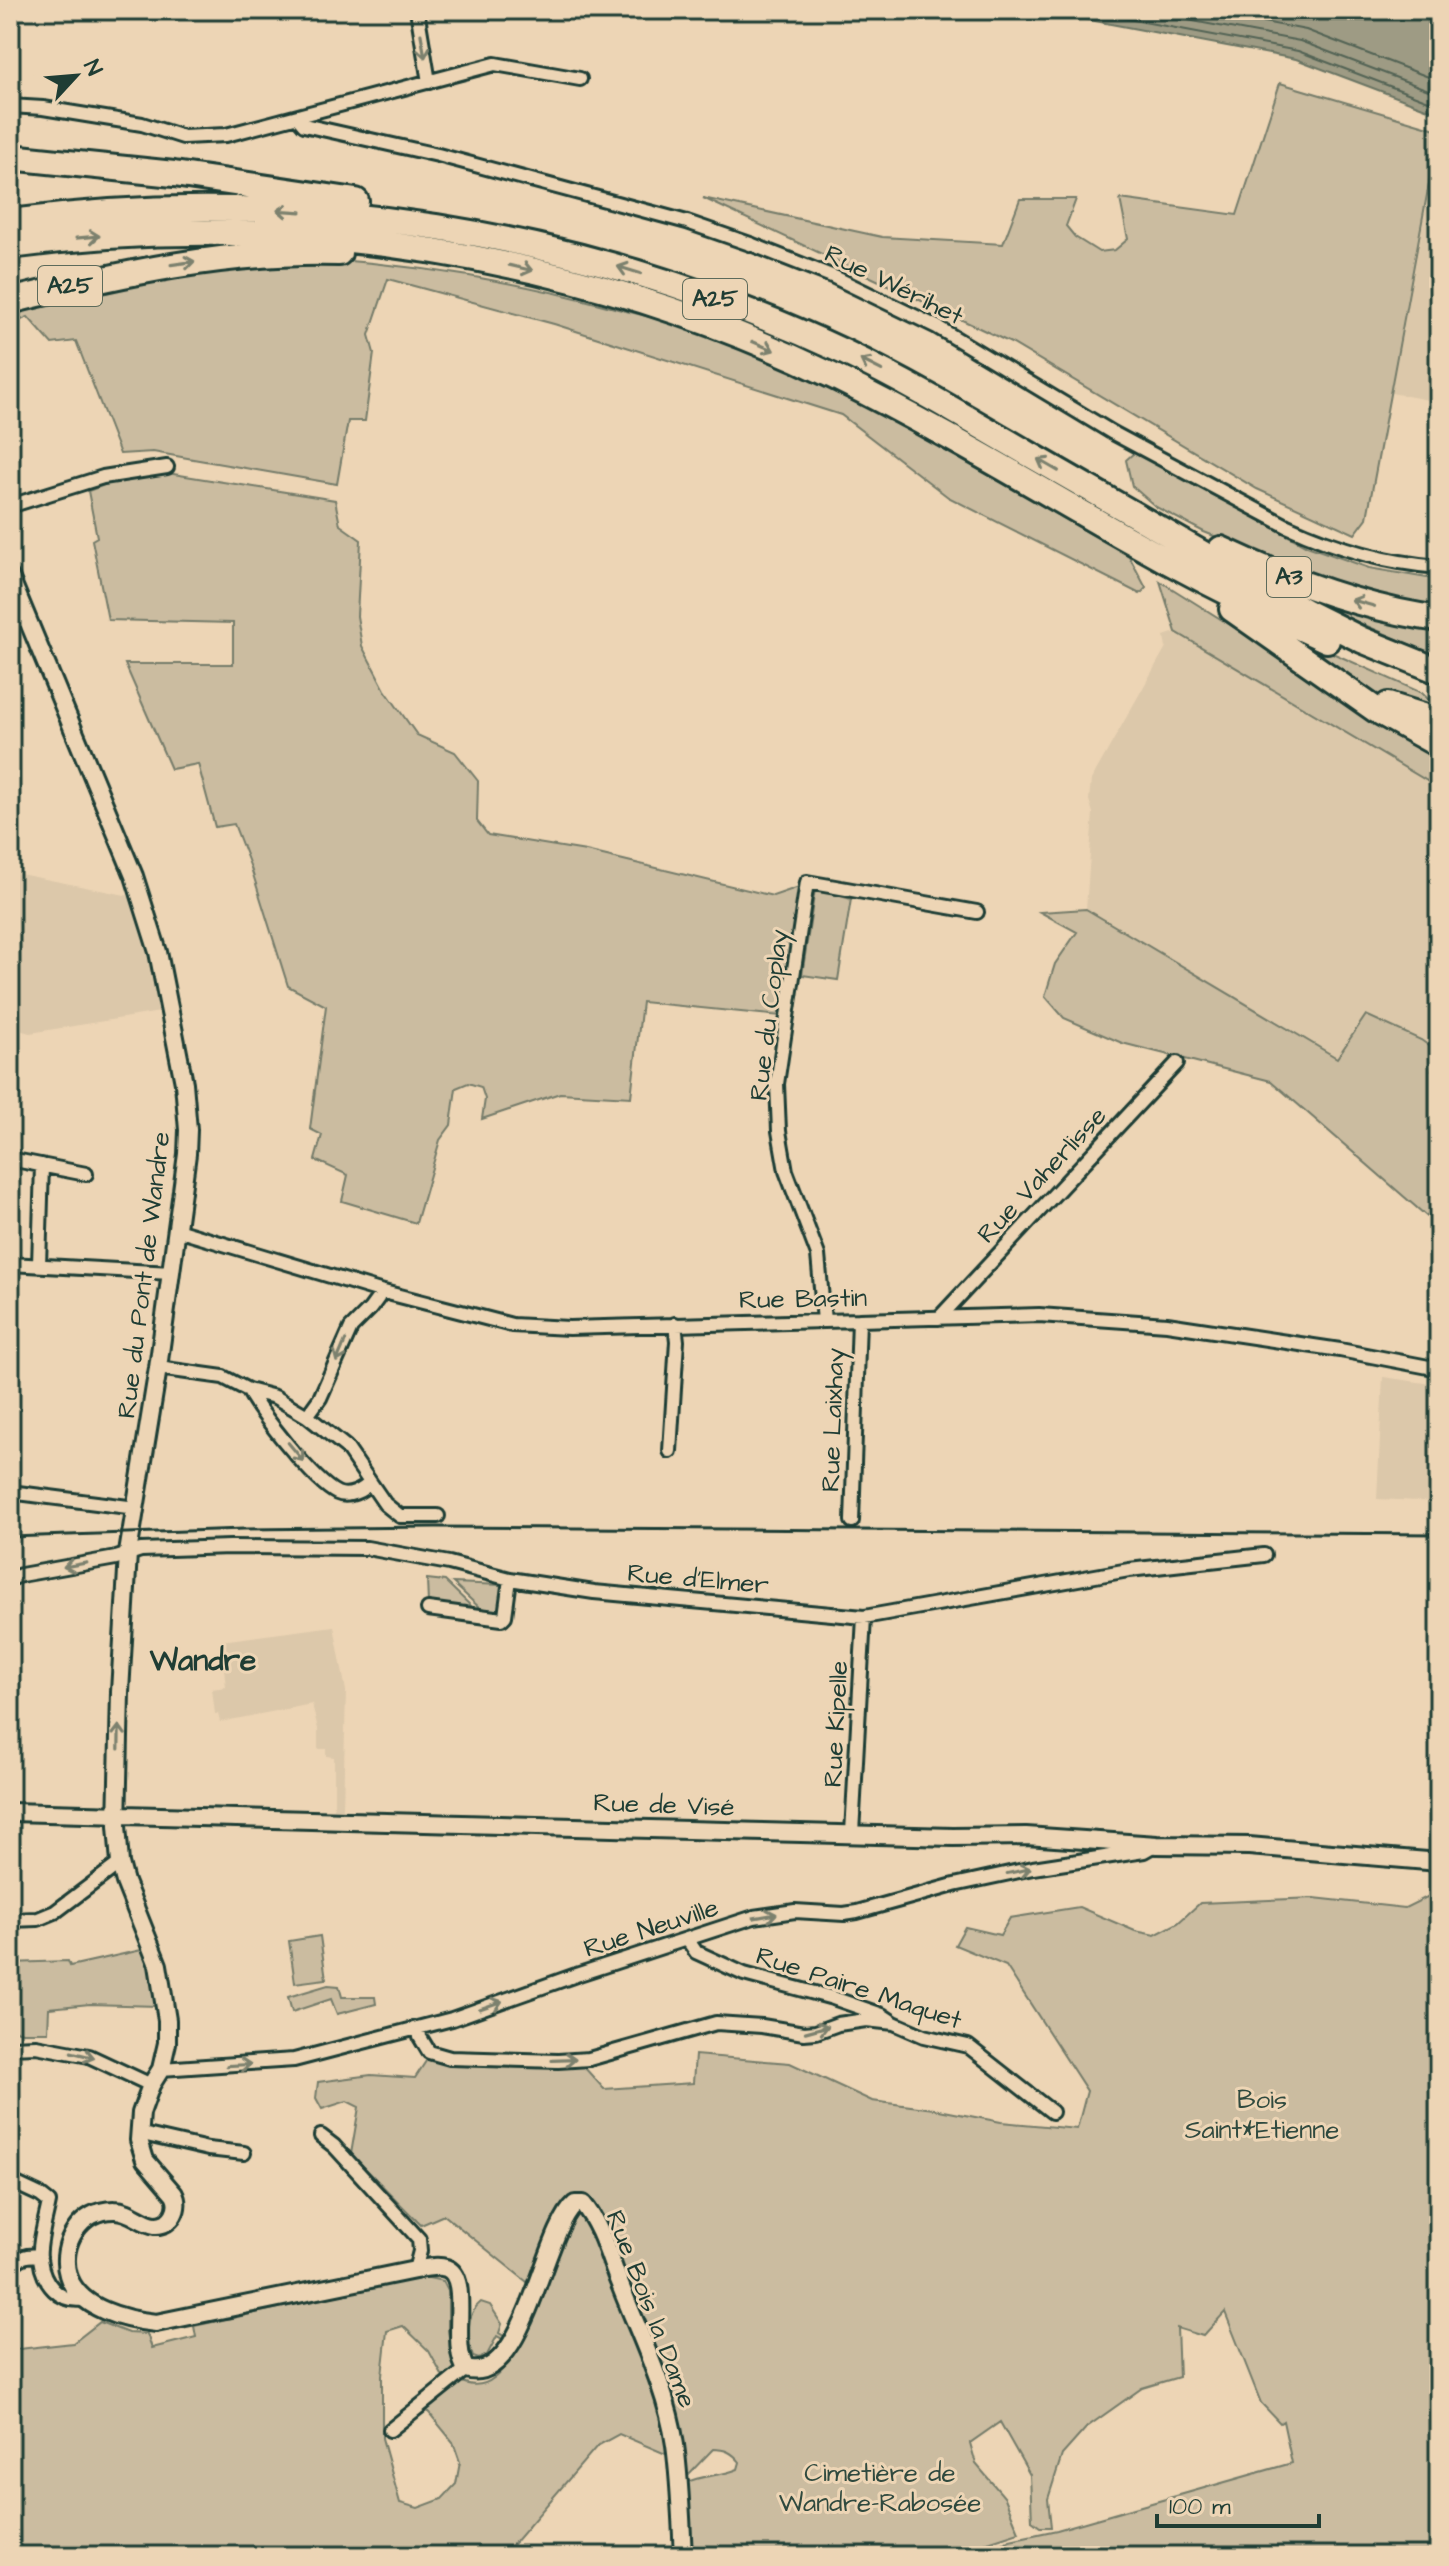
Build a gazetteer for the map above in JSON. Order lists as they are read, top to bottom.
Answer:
{
  "streets": {
    "highway": ["A25", "A3"],
    "street": [
      "Rue Wérihet",
      "Rue du Coplay",
      "Rue Vaherlisse",
      "Rue du Pont de Wandre",
      "Rue Bastin",
      "Rue Laixhay",
      "Rue d'Elmer",
      "Rue Kipelle",
      "Rue de Visé",
      "Rue Neuville",
      "Rue Paire Maquet",
      "Rue Bois la Dame"
    ]
  },
  "crossings": [
    ["A25", "A3"],
    ["Rue du Coplay", "Rue Bastin"],
    ["Rue Vaherlisse", "Rue Bastin"],
    ["Rue du Pont de Wandre", "Rue Bastin"],
    ["Rue du Pont de Wandre", "Rue d'Elmer"],
    ["Rue du Pont de Wandre", "Rue de Visé"],
    ["Rue du Pont de Wandre", "Rue Neuville"],
    ["Rue Bastin", "Rue Laixhay"],
    ["Rue d'Elmer", "Rue Kipelle"],
    ["Rue Kipelle", "Rue de Visé"],
    ["Rue de Visé", "Rue Neuville"],
    ["Rue Neuville", "Rue Paire Maquet"]
  ],
  "districts": ["Wandre"],
  "parks": ["Bois Saint*Etienne", "Cimetière de Wandre-Rabosée"],
  "scale_bar": "100 m",
  "north": "top right"
}
